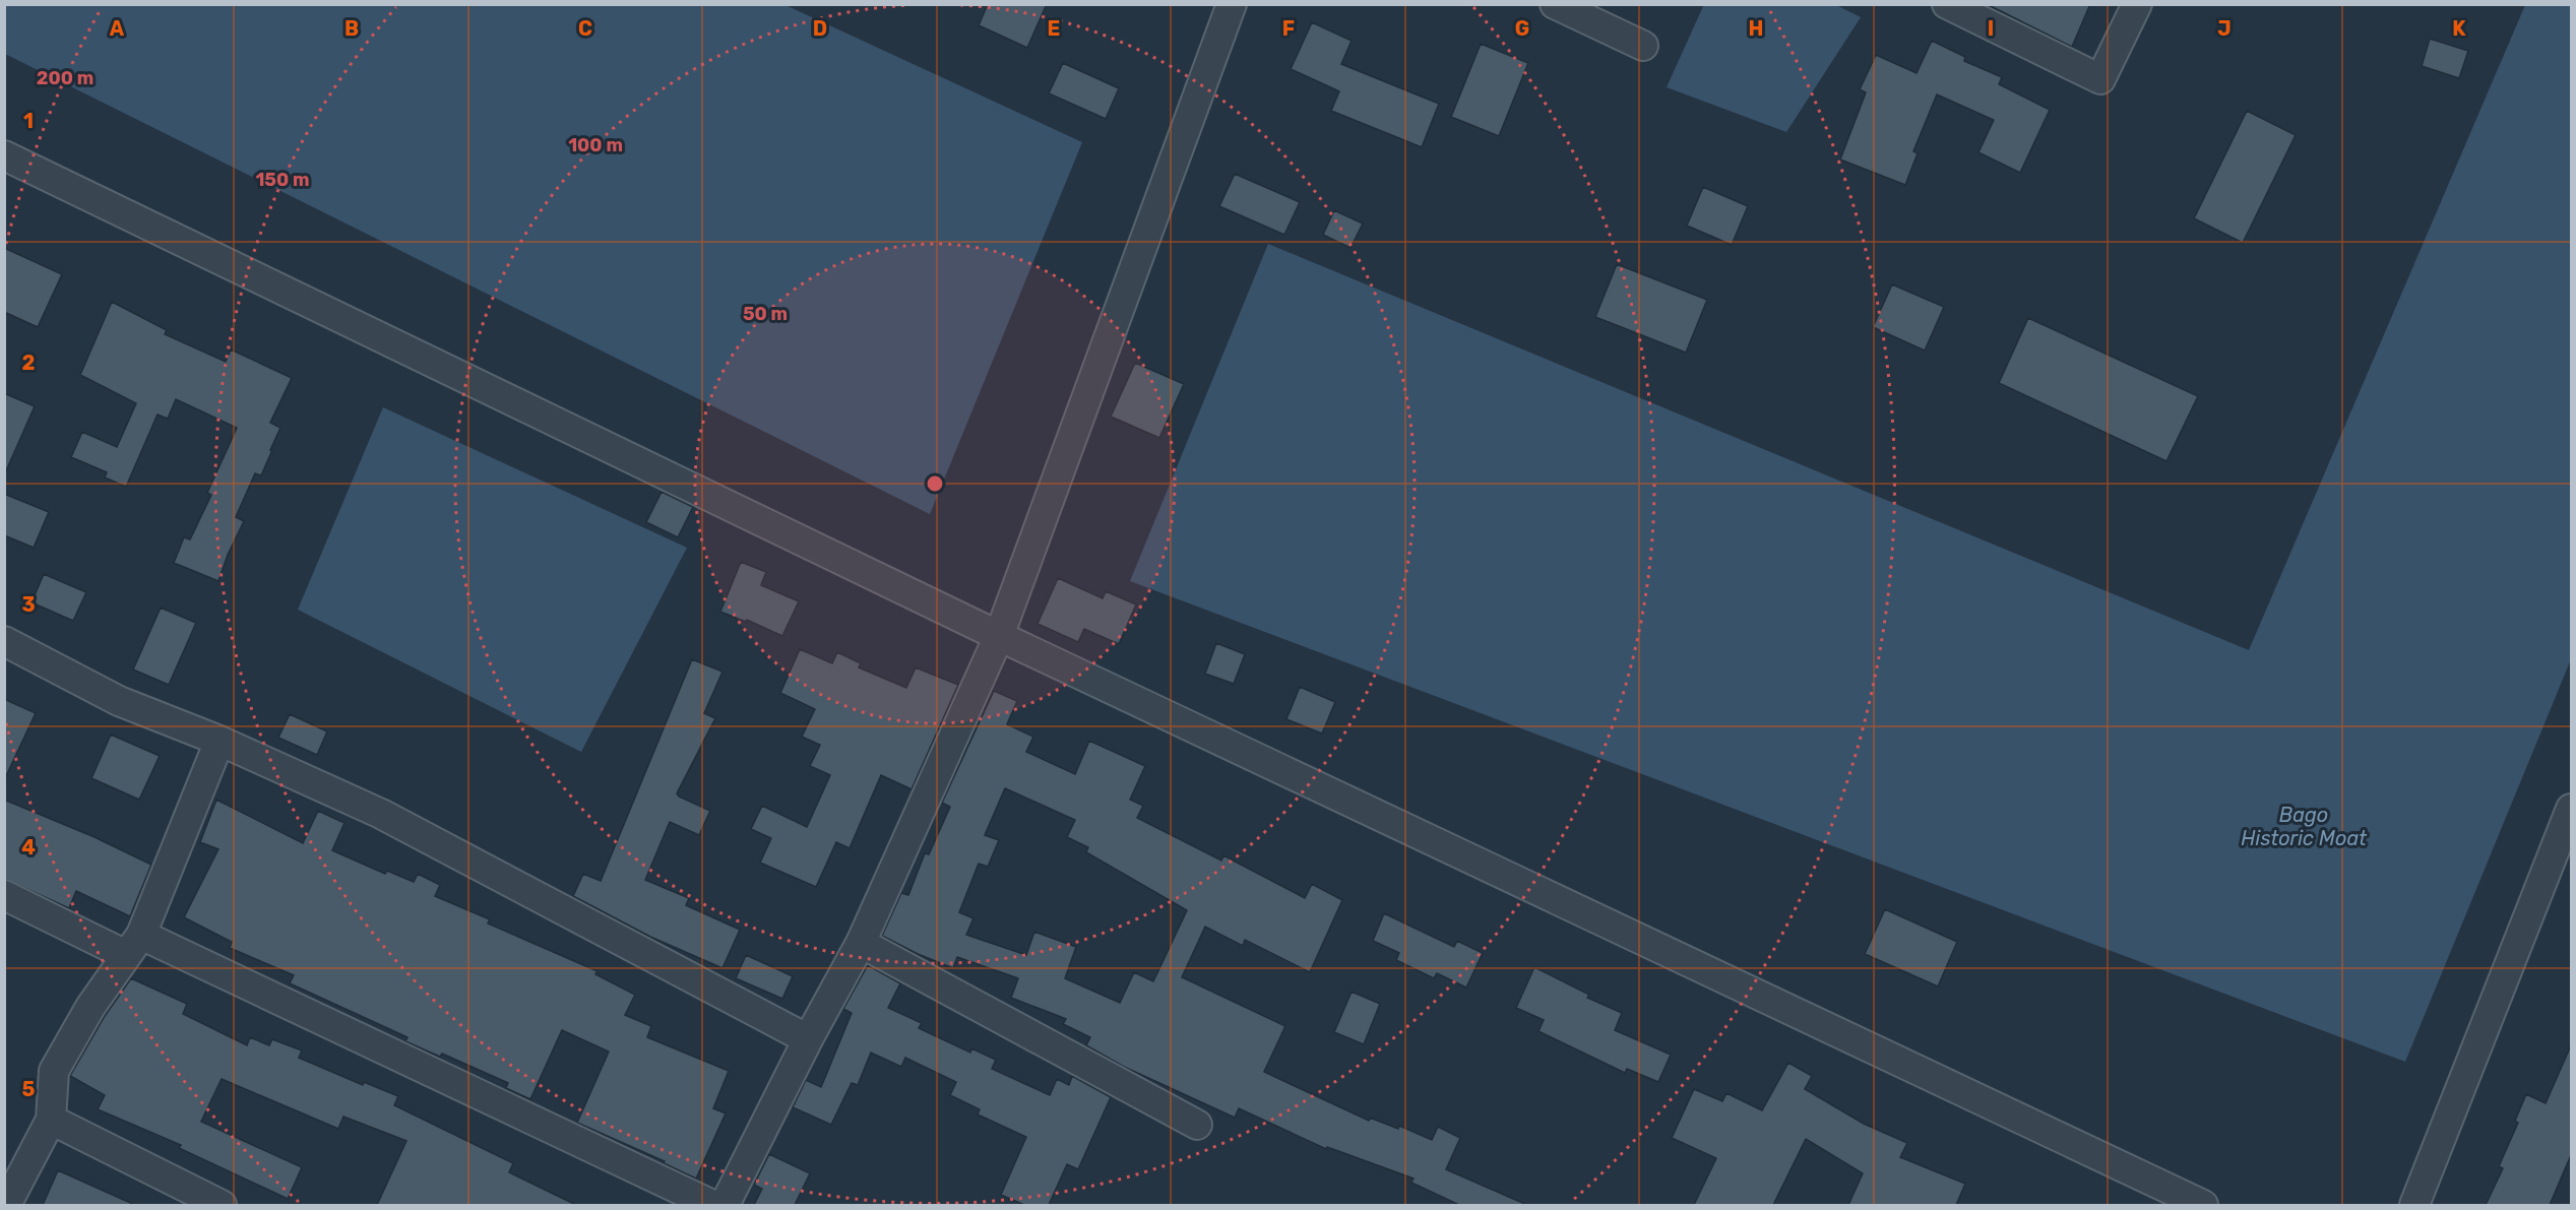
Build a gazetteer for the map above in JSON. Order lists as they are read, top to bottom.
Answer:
{
  "water": ["Bago Historic Moat"],
  "grid": {
    "columns": [
      "A",
      "B",
      "C",
      "D",
      "E",
      "F",
      "G",
      "H",
      "I",
      "J",
      "K"
    ],
    "rows": [
      "1",
      "2",
      "3",
      "4",
      "5"
    ]
  },
  "rings": [
    "200 m",
    "100 m",
    "150 m",
    "50 m"
  ]
}
